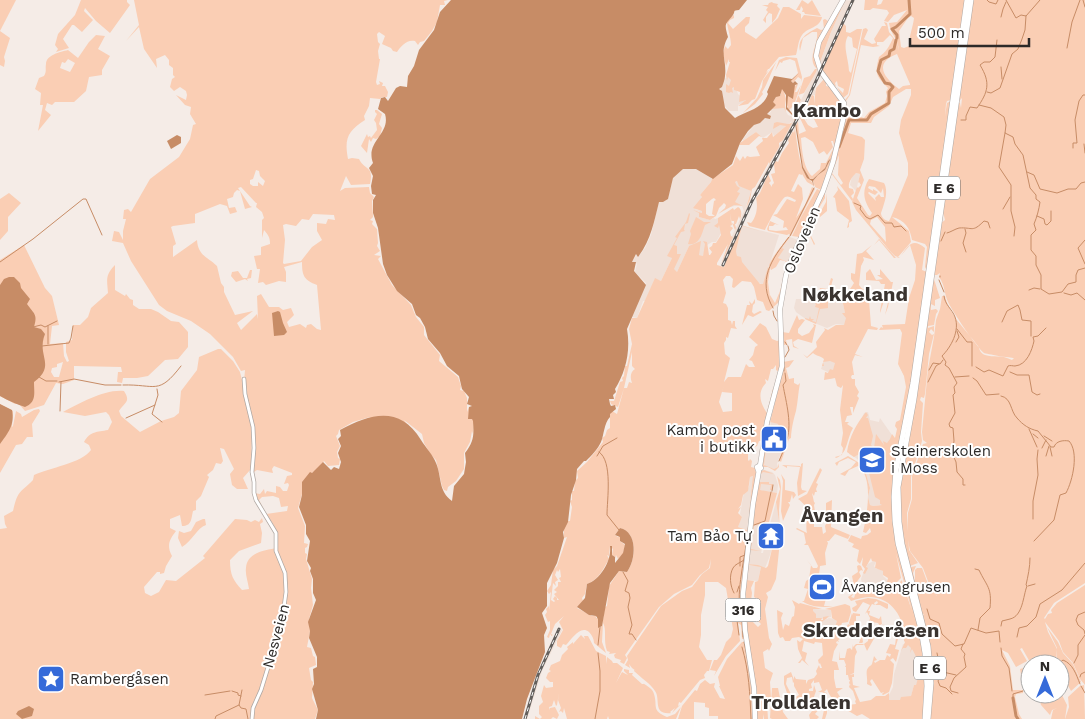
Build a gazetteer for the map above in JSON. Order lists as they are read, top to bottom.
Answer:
{
  "streets": {
    "highway": ["E 6"],
    "main road": ["Osloveien", "316", "Nesveien"]
  },
  "districts": [
    "Kambo",
    "Nøkkeland",
    "Åvangen",
    "Skredderåsen",
    "Trolldalen"
  ],
  "places": {
    "public building": ["Kambo post i butikk"],
    "school or university": ["Steinerskolen i Moss"],
    "temple": ["Tam Bảo Tự"],
    "sports": ["Åvangengrusen"],
    "place": ["Rambergåsen"]
  },
  "scale_bar": "500 m",
  "north": "top"
}
